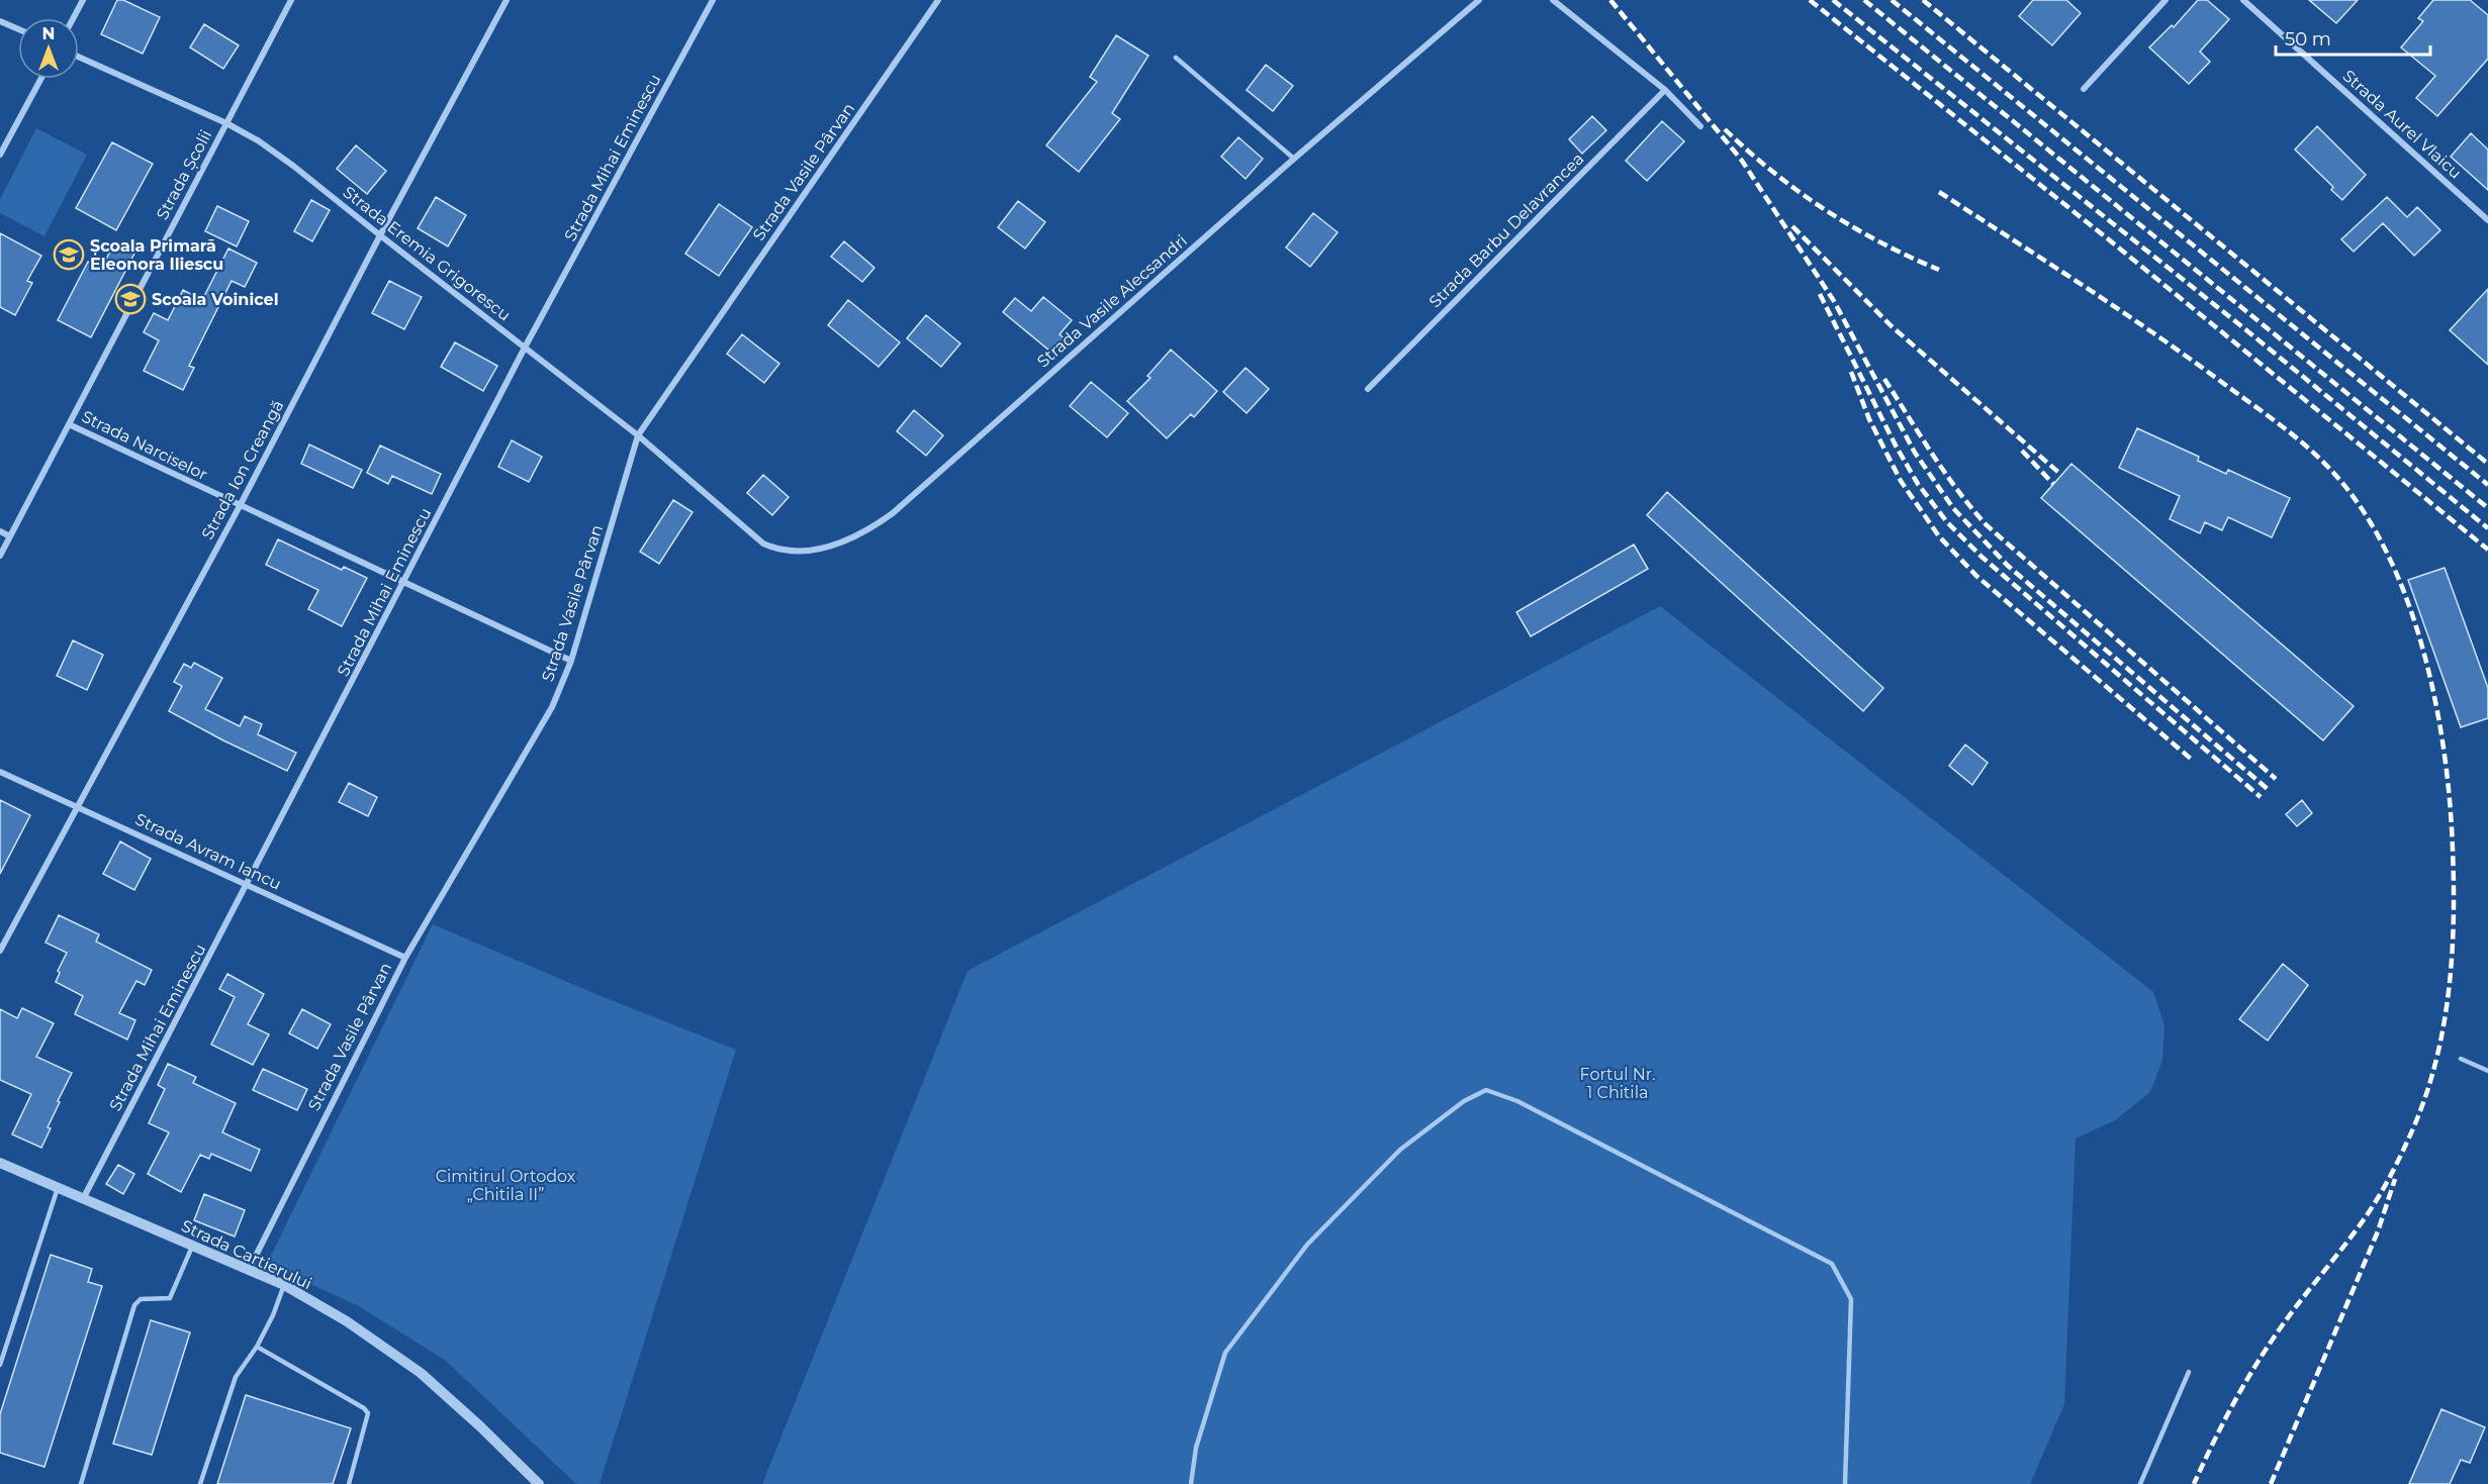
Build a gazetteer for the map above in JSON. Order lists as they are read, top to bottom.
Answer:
{
  "streets": {
    "street": [
      "Strada Aurel Vlaicu",
      "Strada Mihai Eminescu",
      "Strada Vasile Pârvan",
      "Strada Școlii",
      "Strada Barbu Delavrancea",
      "Strada Eremia Grigorescu",
      "Strada Vasile Alecsandri",
      "Strada Narciselor",
      "Strada Ion Creangă",
      "Strada Avram Iancu",
      "Strada Cartierului"
    ]
  },
  "crossings": [
    ["Strada Mihai Eminescu", "Strada Eremia Grigorescu"],
    ["Strada Mihai Eminescu", "Strada Narciselor"],
    ["Strada Mihai Eminescu", "Strada Avram Iancu"],
    ["Strada Mihai Eminescu", "Strada Cartierului"],
    ["Strada Vasile Pârvan", "Strada Eremia Grigorescu"],
    ["Strada Vasile Pârvan", "Strada Narciselor"],
    ["Strada Vasile Pârvan", "Strada Avram Iancu"],
    ["Strada Vasile Pârvan", "Strada Cartierului"],
    ["Strada Școlii", "Strada Eremia Grigorescu"],
    ["Strada Școlii", "Strada Narciselor"],
    ["Strada Eremia Grigorescu", "Strada Vasile Alecsandri"],
    ["Strada Eremia Grigorescu", "Strada Ion Creangă"],
    ["Strada Narciselor", "Strada Ion Creangă"],
    ["Strada Ion Creangă", "Strada Avram Iancu"]
  ],
  "parks": ["Fortul Nr. 1 Chitila", "Cimitirul Ortodox „Chitila II”"],
  "places": {
    "school or university": ["Școala Primară Eleonora Iliescu", "Scoala Voinicel"]
  },
  "scale_bar": "50 m",
  "north": "top"
}
